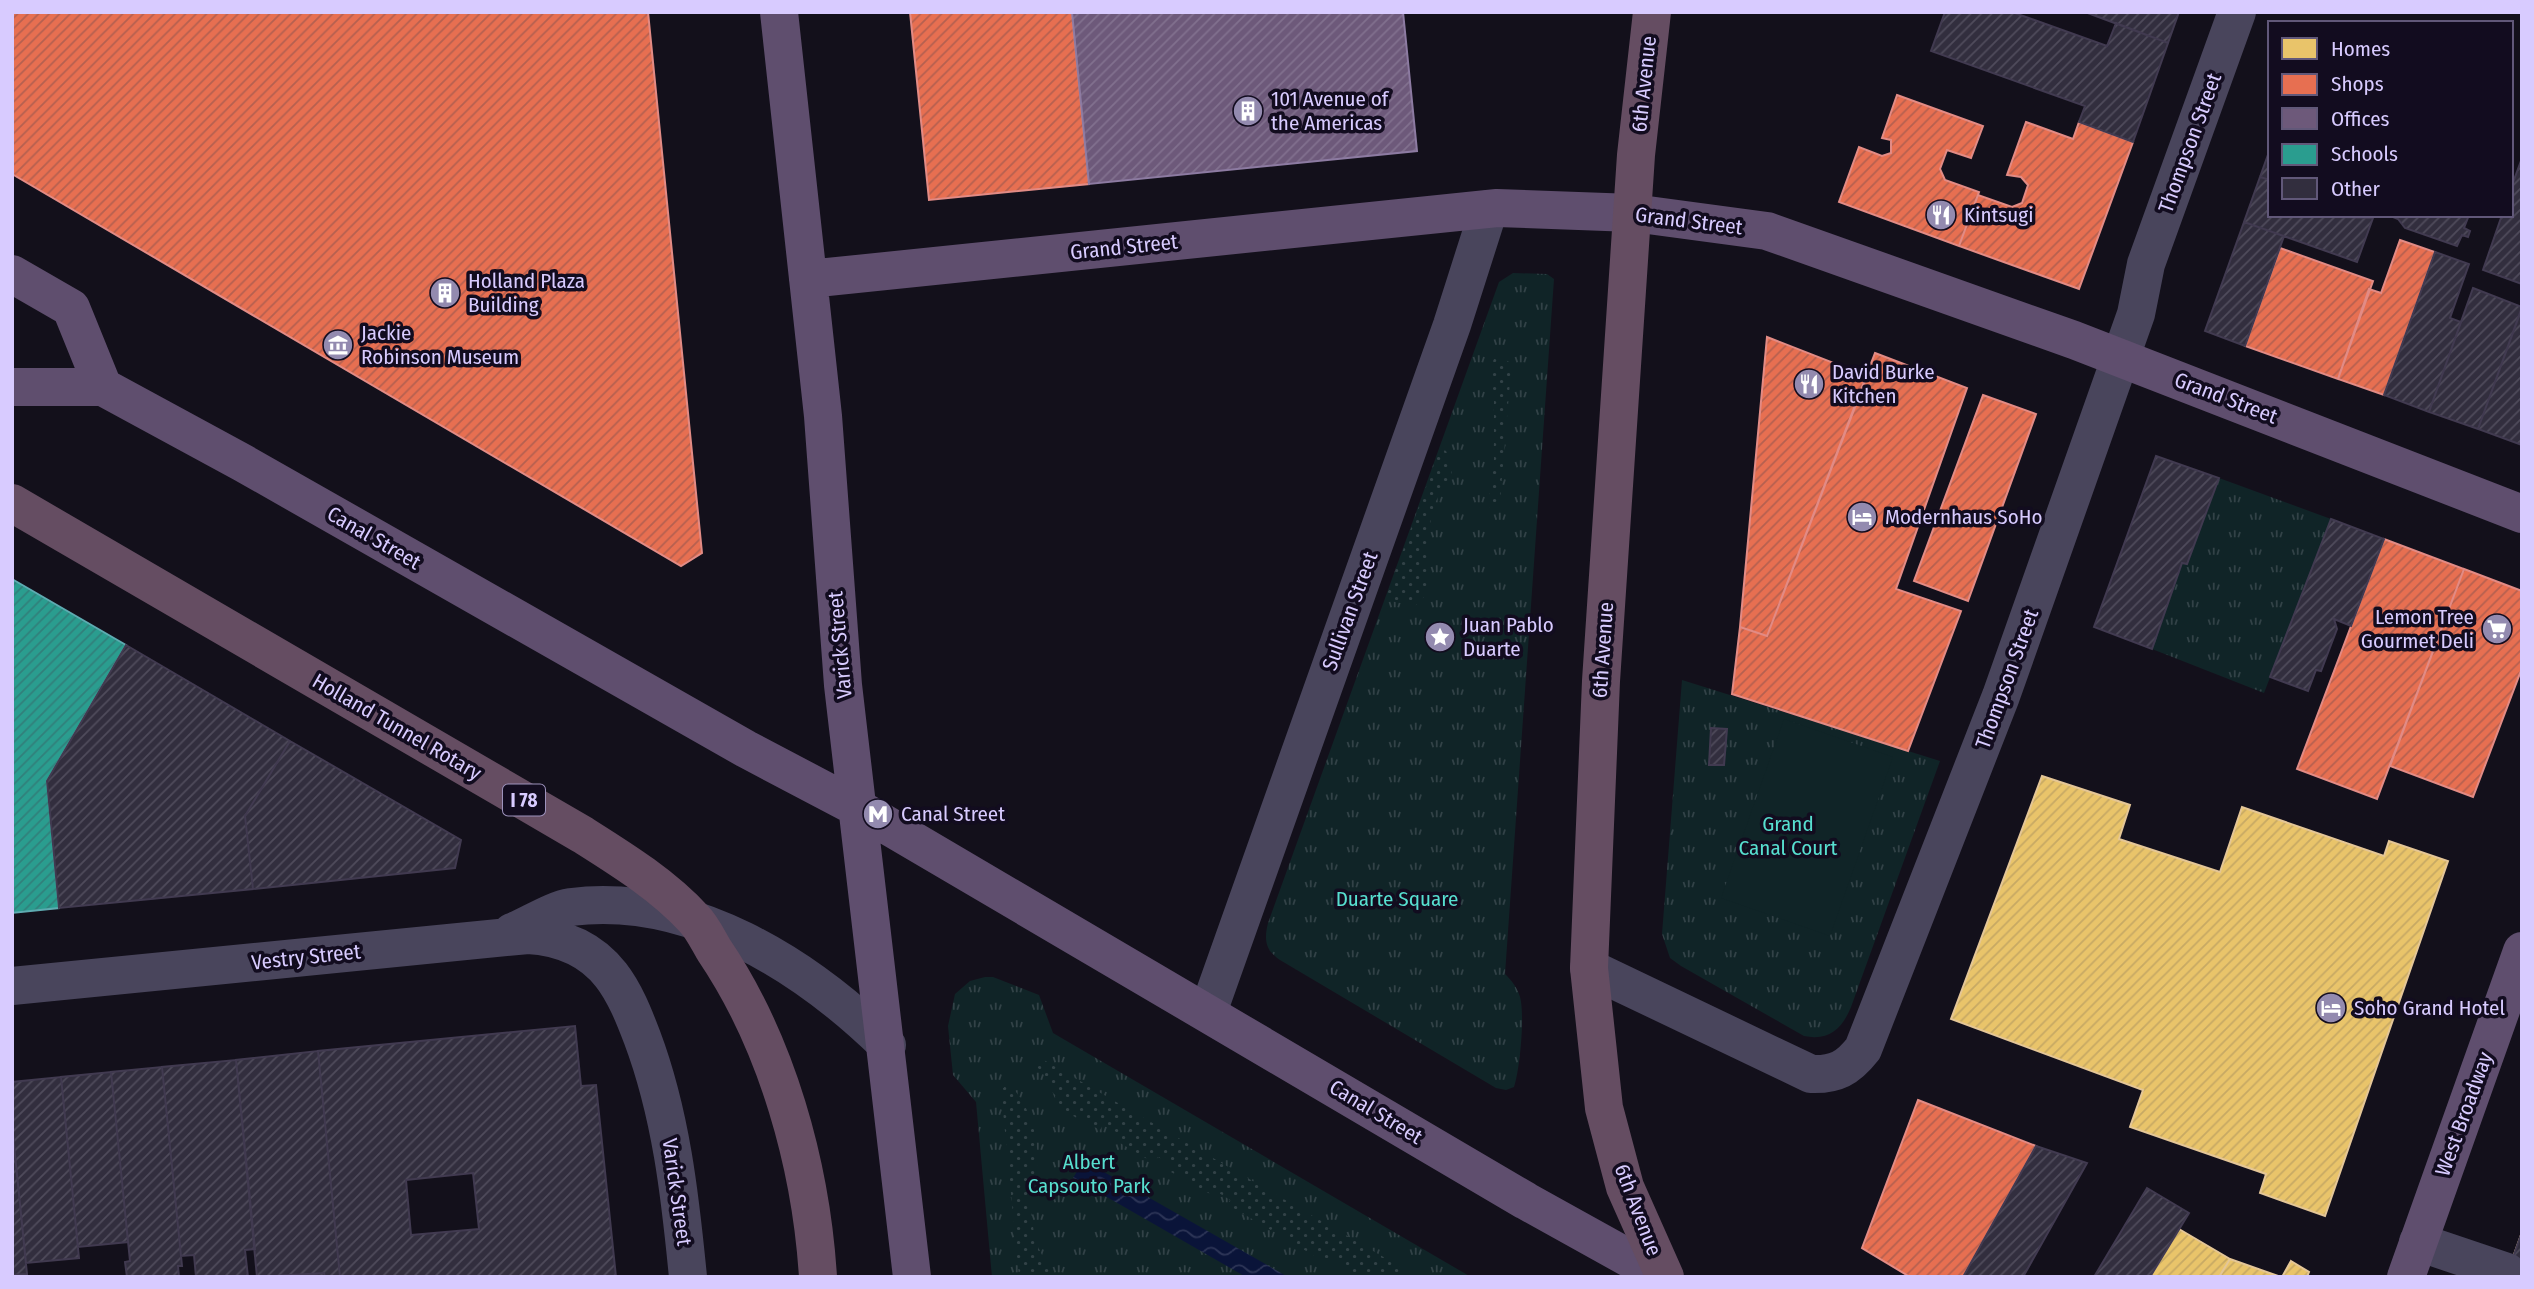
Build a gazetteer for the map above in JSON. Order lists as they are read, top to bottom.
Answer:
{
  "streets": {
    "highway": ["6th Avenue", "Holland Tunnel Rotary", "I 78"],
    "main road": [
      "Grand Street",
      "Canal Street",
      "Varick Street",
      "West Broadway"
    ],
    "street": ["Thompson Street", "Sullivan Street", "Vestry Street"]
  },
  "crossings": [
    ["6th Avenue", "Thompson Street"],
    ["6th Avenue", "Grand Street"],
    ["6th Avenue", "Canal Street"],
    ["Thompson Street", "Grand Street"],
    ["Grand Street", "Sullivan Street"],
    ["Grand Street", "Varick Street"],
    ["Canal Street", "Sullivan Street"],
    ["Canal Street", "Varick Street"],
    ["Varick Street", "Vestry Street"]
  ],
  "parks": ["Grand Canal Court", "Duarte Square", "Albert Capsouto Park"],
  "places": {
    "building": ["101 Avenue of the Americas", "Holland Plaza Building"],
    "restaurant": ["Kintsugi", "David Burke Kitchen"],
    "museum": ["Jackie Robinson Museum"],
    "hotel": ["Modernhaus SoHo", "Soho Grand Hotel"],
    "supermarket": ["Lemon Tree Gourmet Deli"],
    "place": ["Juan Pablo Duarte"],
    "metro station": ["Canal Street"]
  },
  "legend": [
    "Homes",
    "Shops",
    "Offices",
    "Schools",
    "Other"
  ]
}
